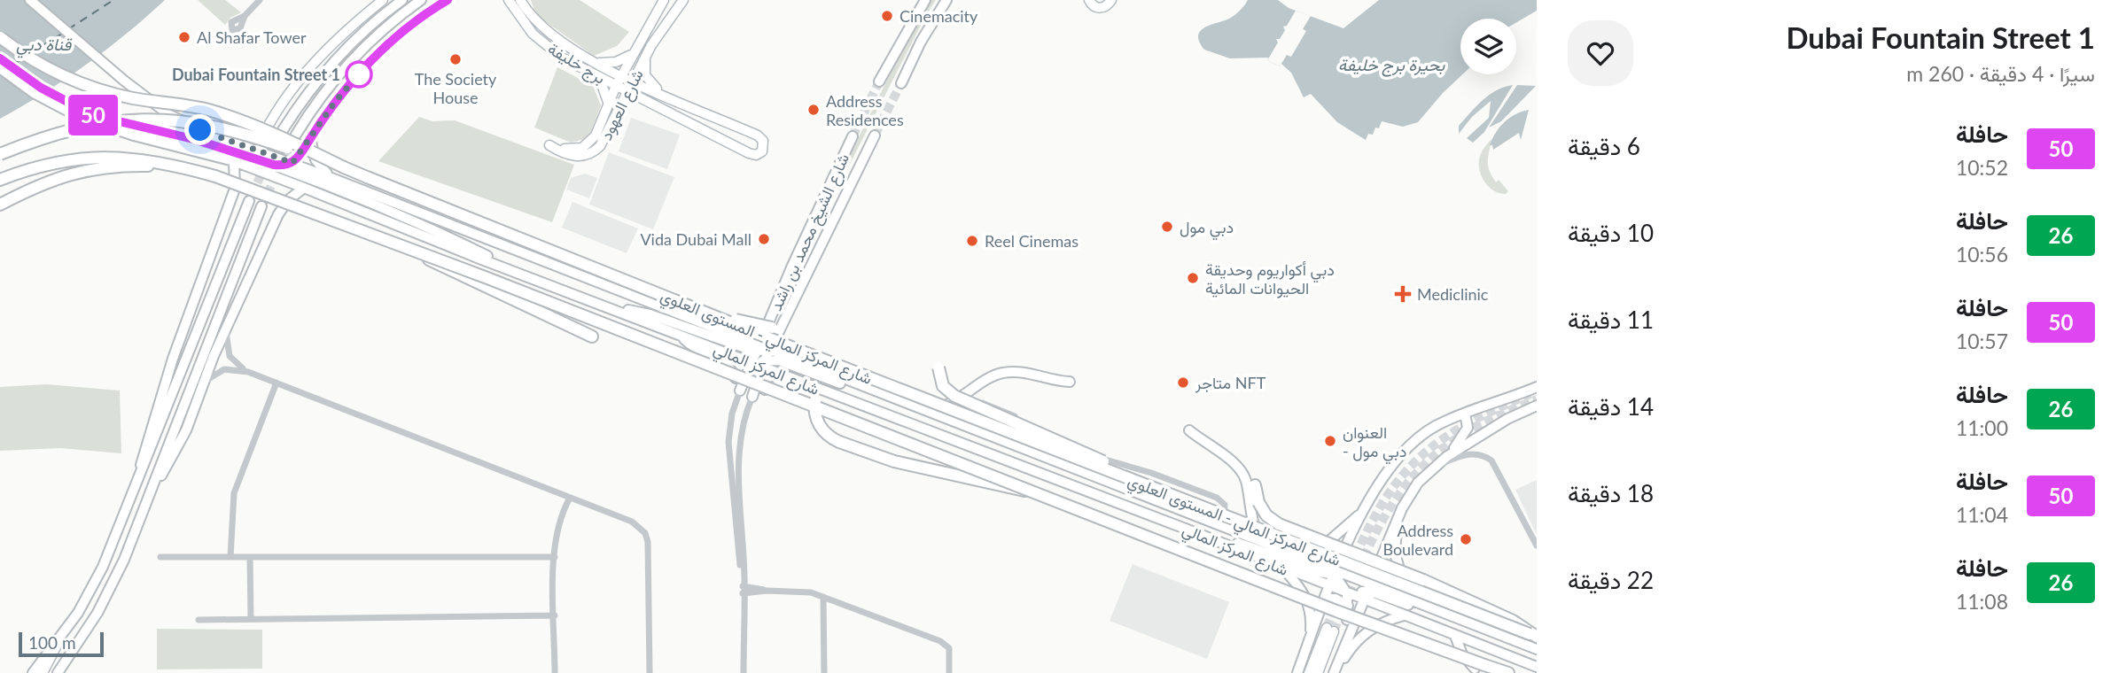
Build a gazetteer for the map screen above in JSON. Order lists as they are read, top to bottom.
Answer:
{
  "streets": {
    "highway": ["شارع المركز المالي - المستوى العلوي"],
    "main road": ["شارع الشيخ محمد بن راشد", "شارع المركز المالي"],
    "street": ["برج خليفة", "شارع العهود"]
  },
  "crossings": [
    ["برج خليفة", "شارع العهود"],
    ["شارع الشيخ محمد بن راشد", "شارع المركز المالي"],
    ["شارع المركز المالي - المستوى العلوي", "شارع المركز المالي"]
  ],
  "water": ["قناة دبي", "بحيرة برج خليفة"],
  "places": {
    "other": [
      "Cinemacity",
      "Al Shafar Tower",
      "The Society House",
      "Dubai Fountain Street 1",
      "Address Residences",
      "دبي مول",
      "Vida Dubai Mall",
      "Reel Cinemas",
      "دبي أكواريوم وحديقة الحيوانات المائية",
      "متاجر NFT",
      "العنوان - دبي مول",
      "Address Boulevard"
    ],
    "health": ["Mediclinic"]
  },
  "lines": ["bus line 50"],
  "scale_bar": "100 m",
  "page": {
    "heading": ["Dubai Fountain Street 1", "سيرًا · 4 دقيقة · 260 m"],
    "on_map": "50",
    "list": [
      {
        "mark": "50",
        "name": "حافلة",
        "note": "10:52",
        "value": "6 دقيقة"
      },
      {
        "mark": "26",
        "name": "حافلة",
        "note": "10:56",
        "value": "10 دقيقة"
      },
      {
        "mark": "50",
        "name": "حافلة",
        "note": "10:57",
        "value": "11 دقيقة"
      },
      {
        "mark": "26",
        "name": "حافلة",
        "note": "11:00",
        "value": "14 دقيقة"
      },
      {
        "mark": "50",
        "name": "حافلة",
        "note": "11:04",
        "value": "18 دقيقة"
      },
      {
        "mark": "26",
        "name": "حافلة",
        "note": "11:08",
        "value": "22 دقيقة"
      }
    ],
    "scale": "100 m"
  }
}
